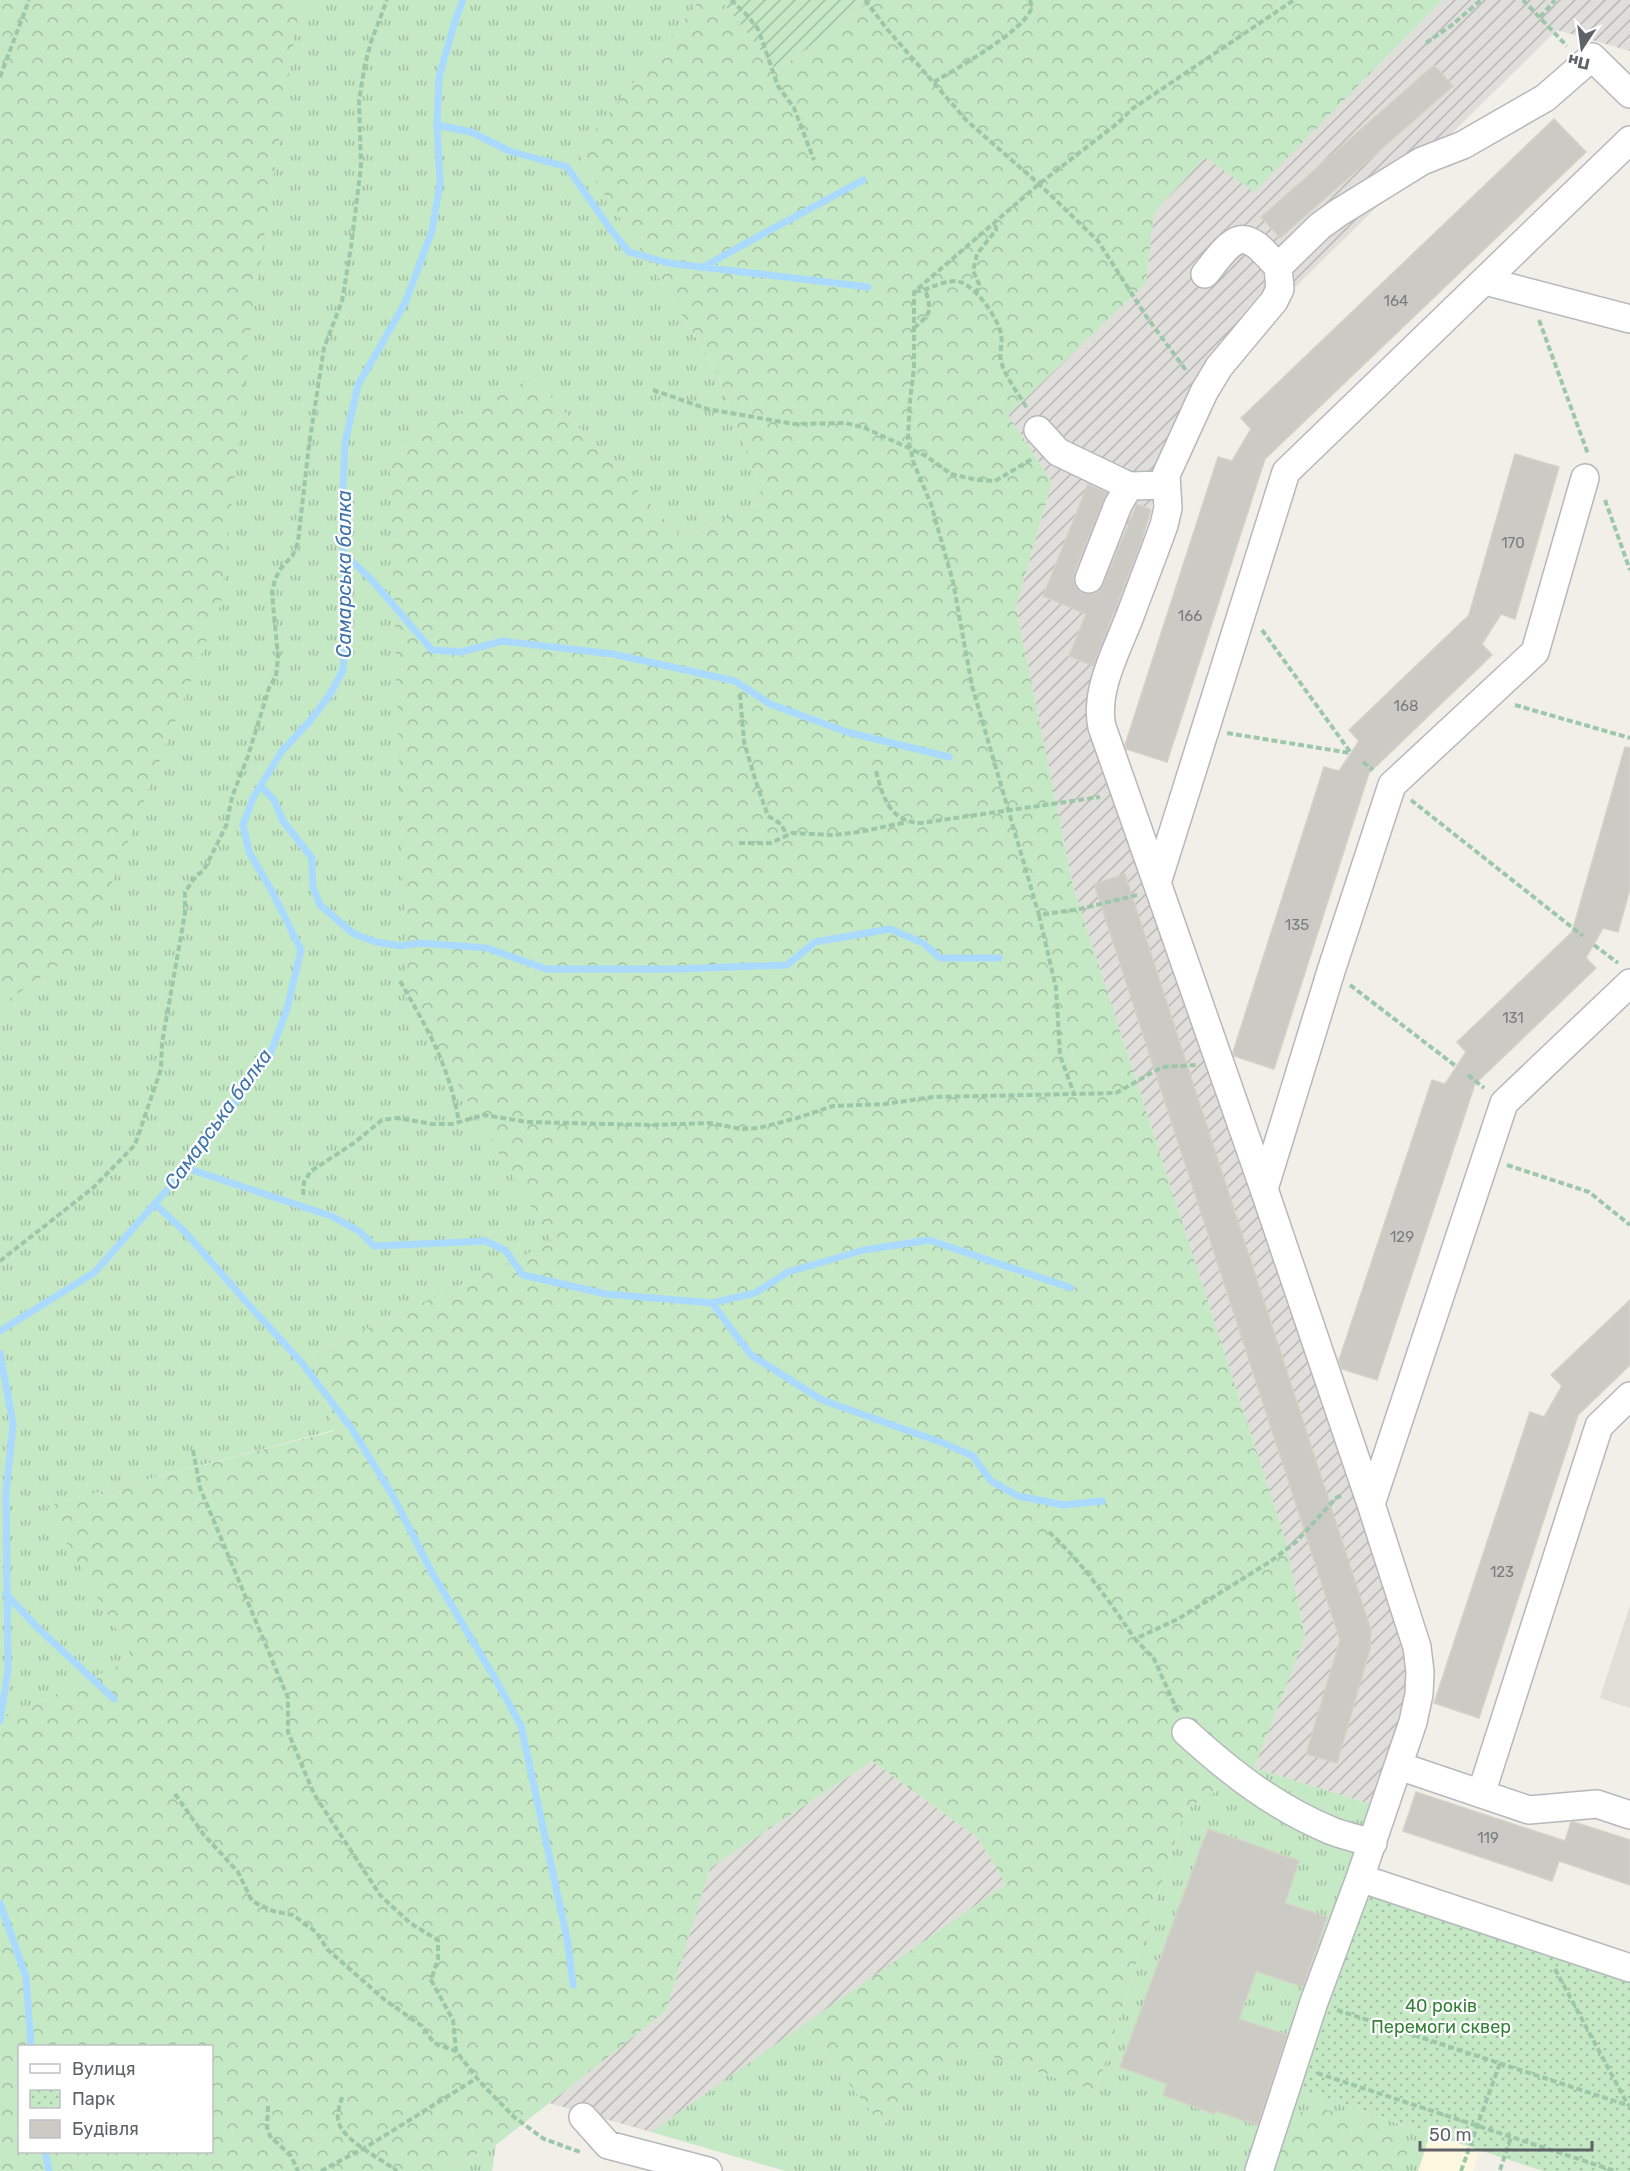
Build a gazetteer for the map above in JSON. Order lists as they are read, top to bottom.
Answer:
{
  "water": ["Самарська балка"],
  "parks": ["40 років Перемоги сквер"],
  "house_numbers": [
    "164",
    "170",
    "166",
    "168",
    "135",
    "131",
    "129",
    "123",
    "119"
  ],
  "legend": ["Вулиця", "Парк", "Будівля"],
  "scale_bar": "50 m",
  "north": "bottom"
}
